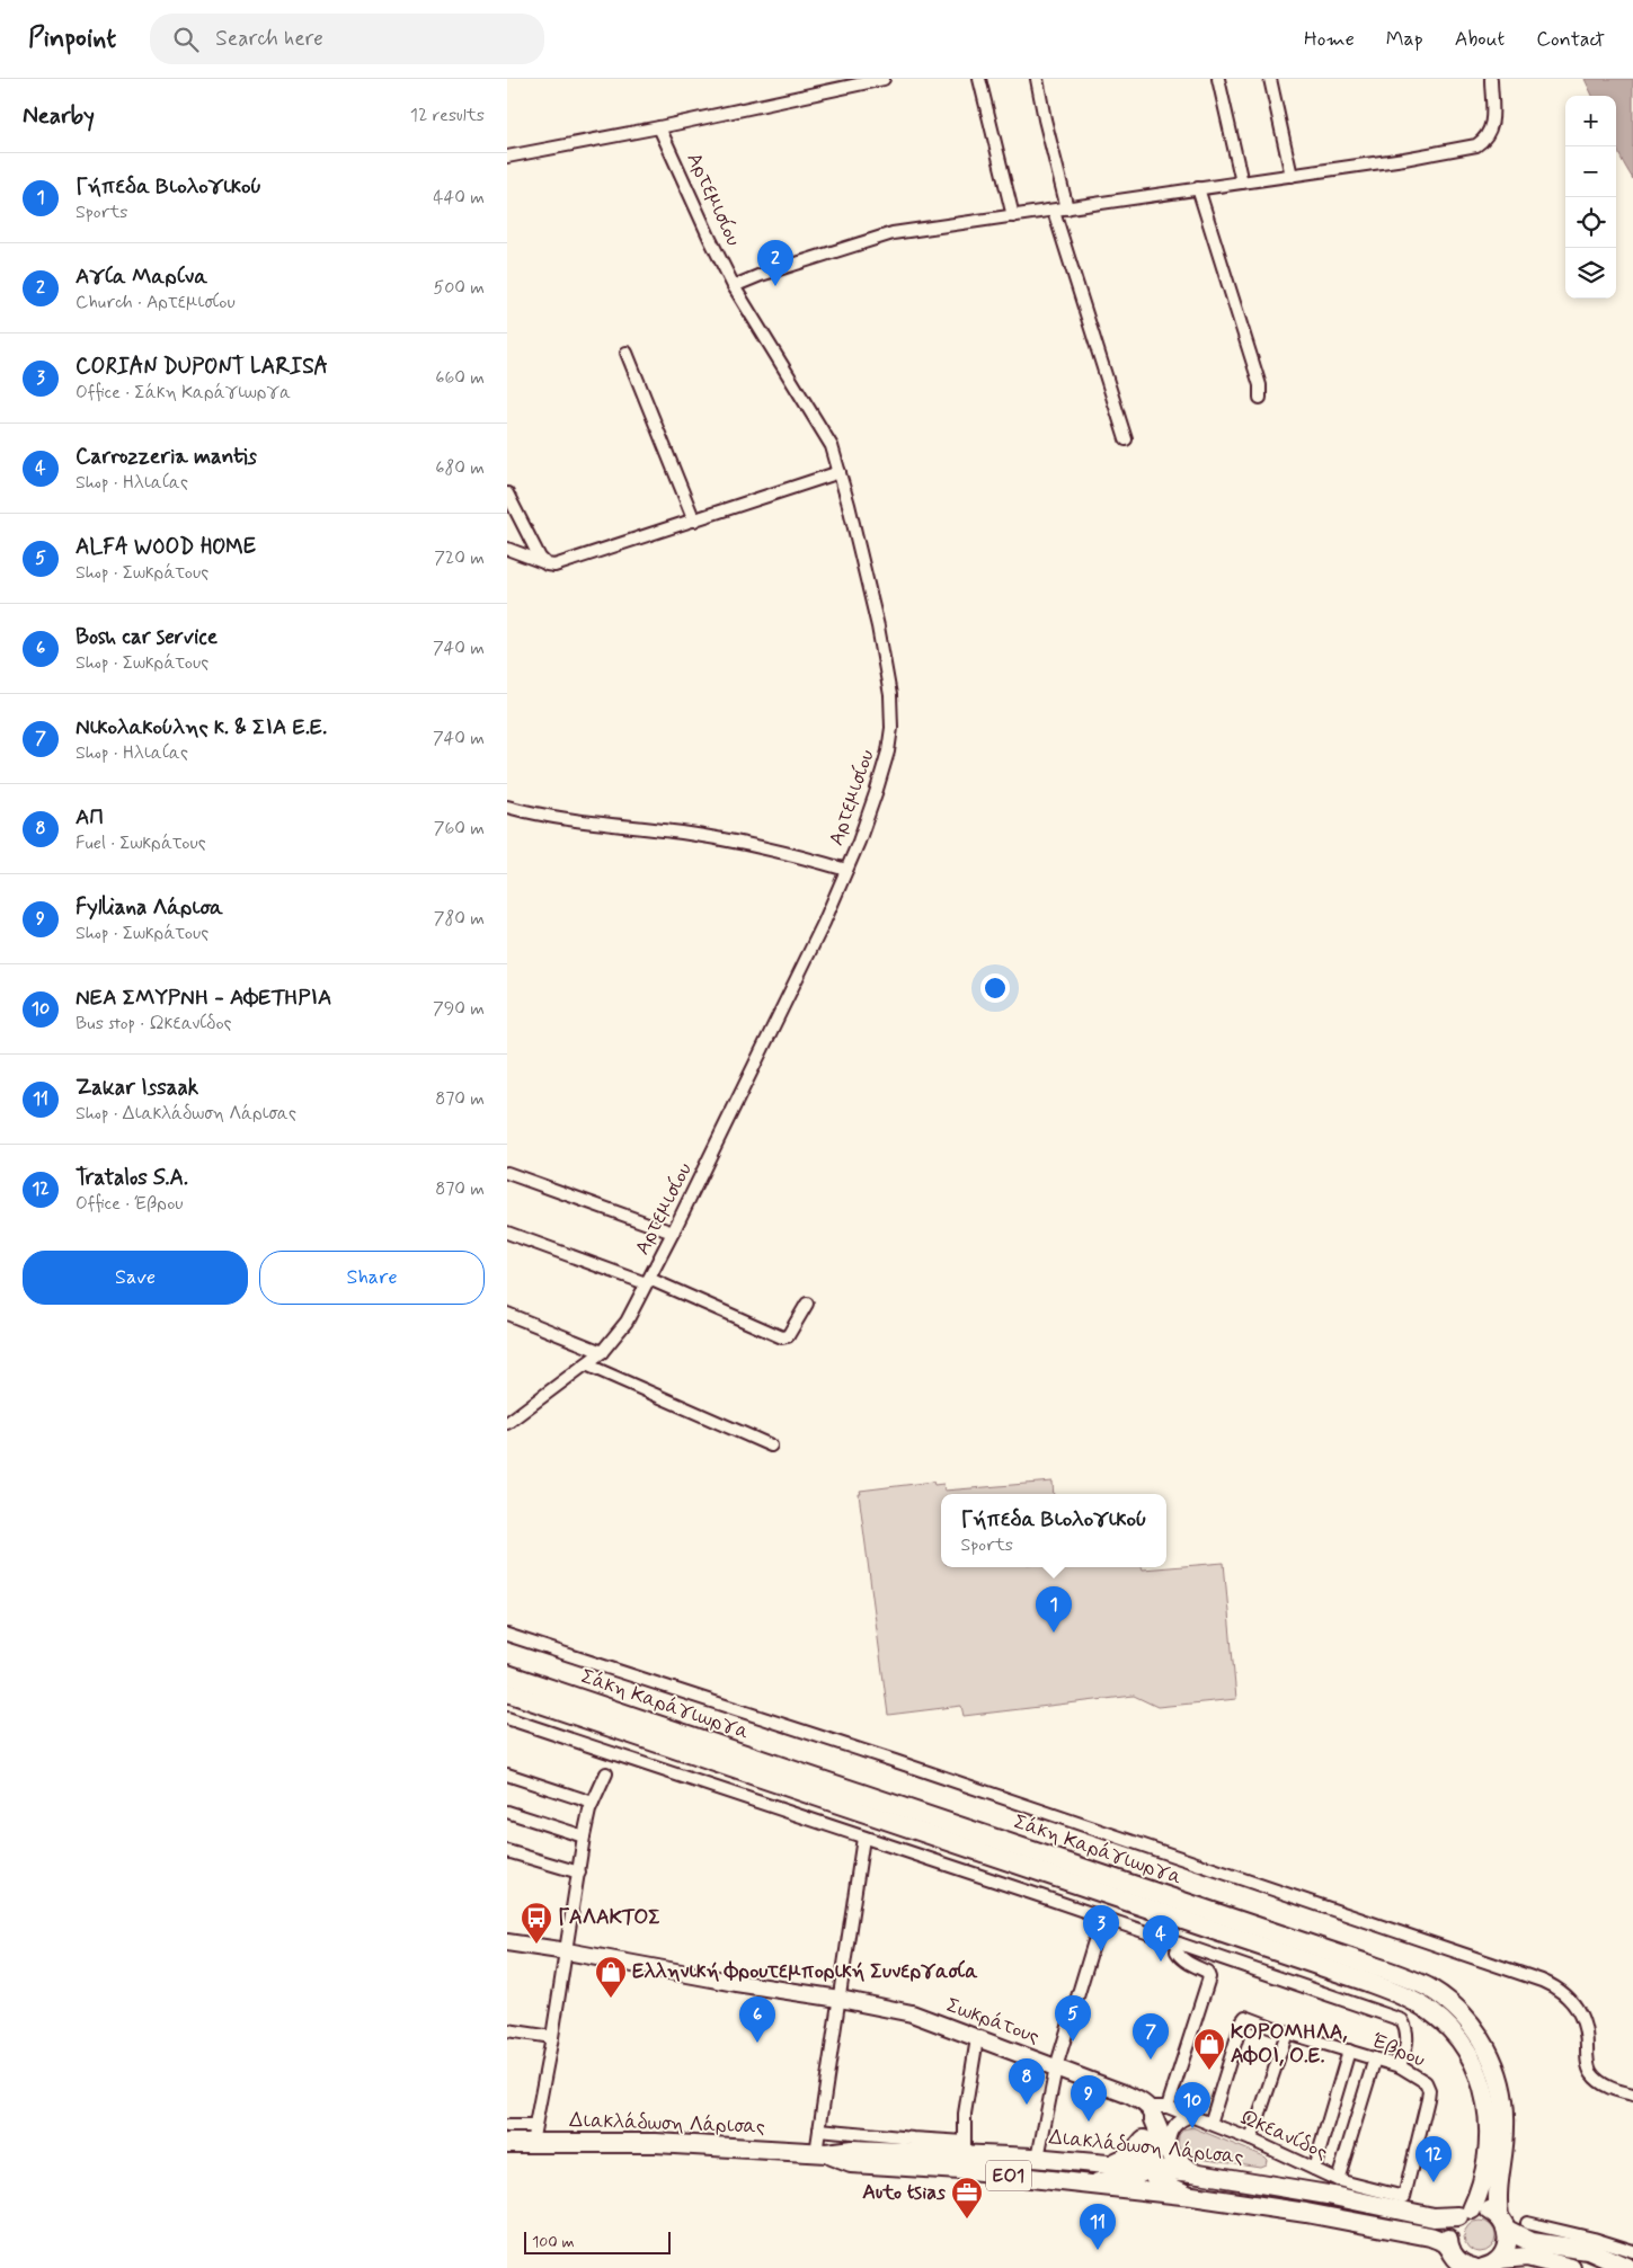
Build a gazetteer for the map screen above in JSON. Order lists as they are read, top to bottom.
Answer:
{
  "streets": {
    "main road": [
      "Σάκη Καράγιωργα",
      "Σωκράτους",
      "Διακλάδωση Λάρισας",
      "ΕΟ1"
    ],
    "street": ["Αρτεμισίου", "Έβρου", "Ωκεανίδος"]
  },
  "crossings": [
    ["Σάκη Καράγιωργα", "Διακλάδωση Λάρισας"],
    ["Σάκη Καράγιωργα", "ΕΟ1"],
    ["Σωκράτους", "Ωκεανίδος"],
    ["Έβρου", "Ωκεανίδος"],
    ["Διακλάδωση Λάρισας", "ΕΟ1"]
  ],
  "places": {
    "bus stop": ["ΓΑΛΑΚΤΟΣ"],
    "shop": ["Ελληνική Φρουτεμπορική Συνεργασία", "ΚΟΡΟΜΗΛΑ, ΑΦΟΙ, Ο.Ε."],
    "office": ["Auto tsias"]
  },
  "scale_bar": "100 m",
  "page": {
    "header": "Pinpoint",
    "search": "Search here",
    "nav": [
      "Home",
      "Map",
      "About",
      "Contact"
    ],
    "heading": ["Nearby", "12 results"],
    "map_buttons": ["+", "−"],
    "list": [
      {
        "mark": "1",
        "name": "Γήπεδα Βιολογικού",
        "note": "Sports",
        "value": "440 m"
      },
      {
        "mark": "2",
        "name": "Αγία Μαρίνα",
        "note": "Church · Αρτεμισίου",
        "value": "500 m"
      },
      {
        "mark": "3",
        "name": "CORIAN DUPONT LARISA",
        "note": "Office · Σάκη Καράγιωργα",
        "value": "660 m"
      },
      {
        "mark": "4",
        "name": "Carrozzeria mantis",
        "note": "Shop · Ηλιαίας",
        "value": "680 m"
      },
      {
        "mark": "5",
        "name": "ALFA WOOD HOME",
        "note": "Shop · Σωκράτους",
        "value": "720 m"
      },
      {
        "mark": "6",
        "name": "Bosh car service",
        "note": "Shop · Σωκράτους",
        "value": "740 m"
      },
      {
        "mark": "7",
        "name": "Νικολακούλης κ. & ΣΙΑ Ε.Ε.",
        "note": "Shop · Ηλιαίας",
        "value": "740 m"
      },
      {
        "mark": "8",
        "name": "ΑΠ",
        "note": "Fuel · Σωκράτους",
        "value": "760 m"
      },
      {
        "mark": "9",
        "name": "Fylliana Λάρισα",
        "note": "Shop · Σωκράτους",
        "value": "780 m"
      },
      {
        "mark": "10",
        "name": "ΝΕΑ ΣΜΥΡΝΗ - ΑΦΕΤΗΡΙΑ",
        "note": "Bus stop · Ωκεανίδος",
        "value": "790 m"
      },
      {
        "mark": "11",
        "name": "Zakar Issaak",
        "note": "Shop · Διακλάδωση Λάρισας",
        "value": "870 m"
      },
      {
        "mark": "12",
        "name": "Tratalos S.A.",
        "note": "Office · Έβρου",
        "value": "870 m"
      }
    ],
    "pins": [
      "2",
      "1",
      "3",
      "4",
      "5",
      "6",
      "7",
      "8",
      "9",
      "10",
      "12",
      "11"
    ],
    "buttons": ["Save", "Share"],
    "popup": ["Γήπεδα Βιολογικού", "Sports"],
    "scale": "100 m"
  }
}
